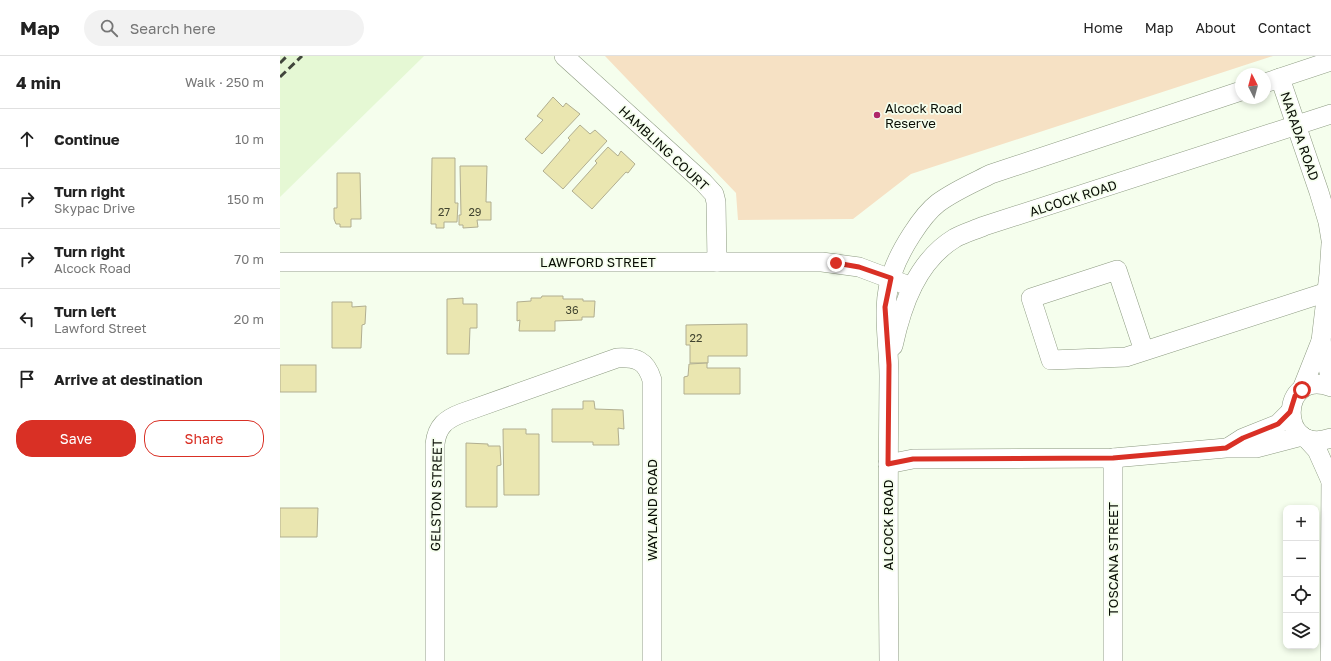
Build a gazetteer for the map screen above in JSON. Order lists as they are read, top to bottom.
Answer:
{
  "streets": {
    "street": [
      "NARADA ROAD",
      "HAMBLING COURT",
      "ALCOCK ROAD",
      "LAWFORD STREET",
      "GELSTON STREET",
      "WAYLAND ROAD",
      "TOSCANA STREET"
    ]
  },
  "crossings": [
    ["NARADA ROAD", "ALCOCK ROAD"],
    ["HAMBLING COURT", "LAWFORD STREET"],
    ["ALCOCK ROAD", "LAWFORD STREET"],
    ["GELSTON STREET", "WAYLAND ROAD"]
  ],
  "places": ["Alcock Road Reserve"],
  "house_numbers": [
    "27",
    "29",
    "36",
    "22"
  ],
  "north": "top",
  "page": {
    "header": "Map",
    "search": "Search here",
    "nav": [
      "Home",
      "Map",
      "About",
      "Contact"
    ],
    "heading": ["4 min", "Walk · 250 m"],
    "list": [
      ["Continue", "10 m"],
      ["Turn right", "Skypac Drive", "150 m"],
      ["Turn right", "Alcock Road", "70 m"],
      ["Turn left", "Lawford Street", "20 m"],
      "Arrive at destination"
    ],
    "buttons": ["Save", "Share"],
    "map_buttons": ["+", "−"]
  }
}
